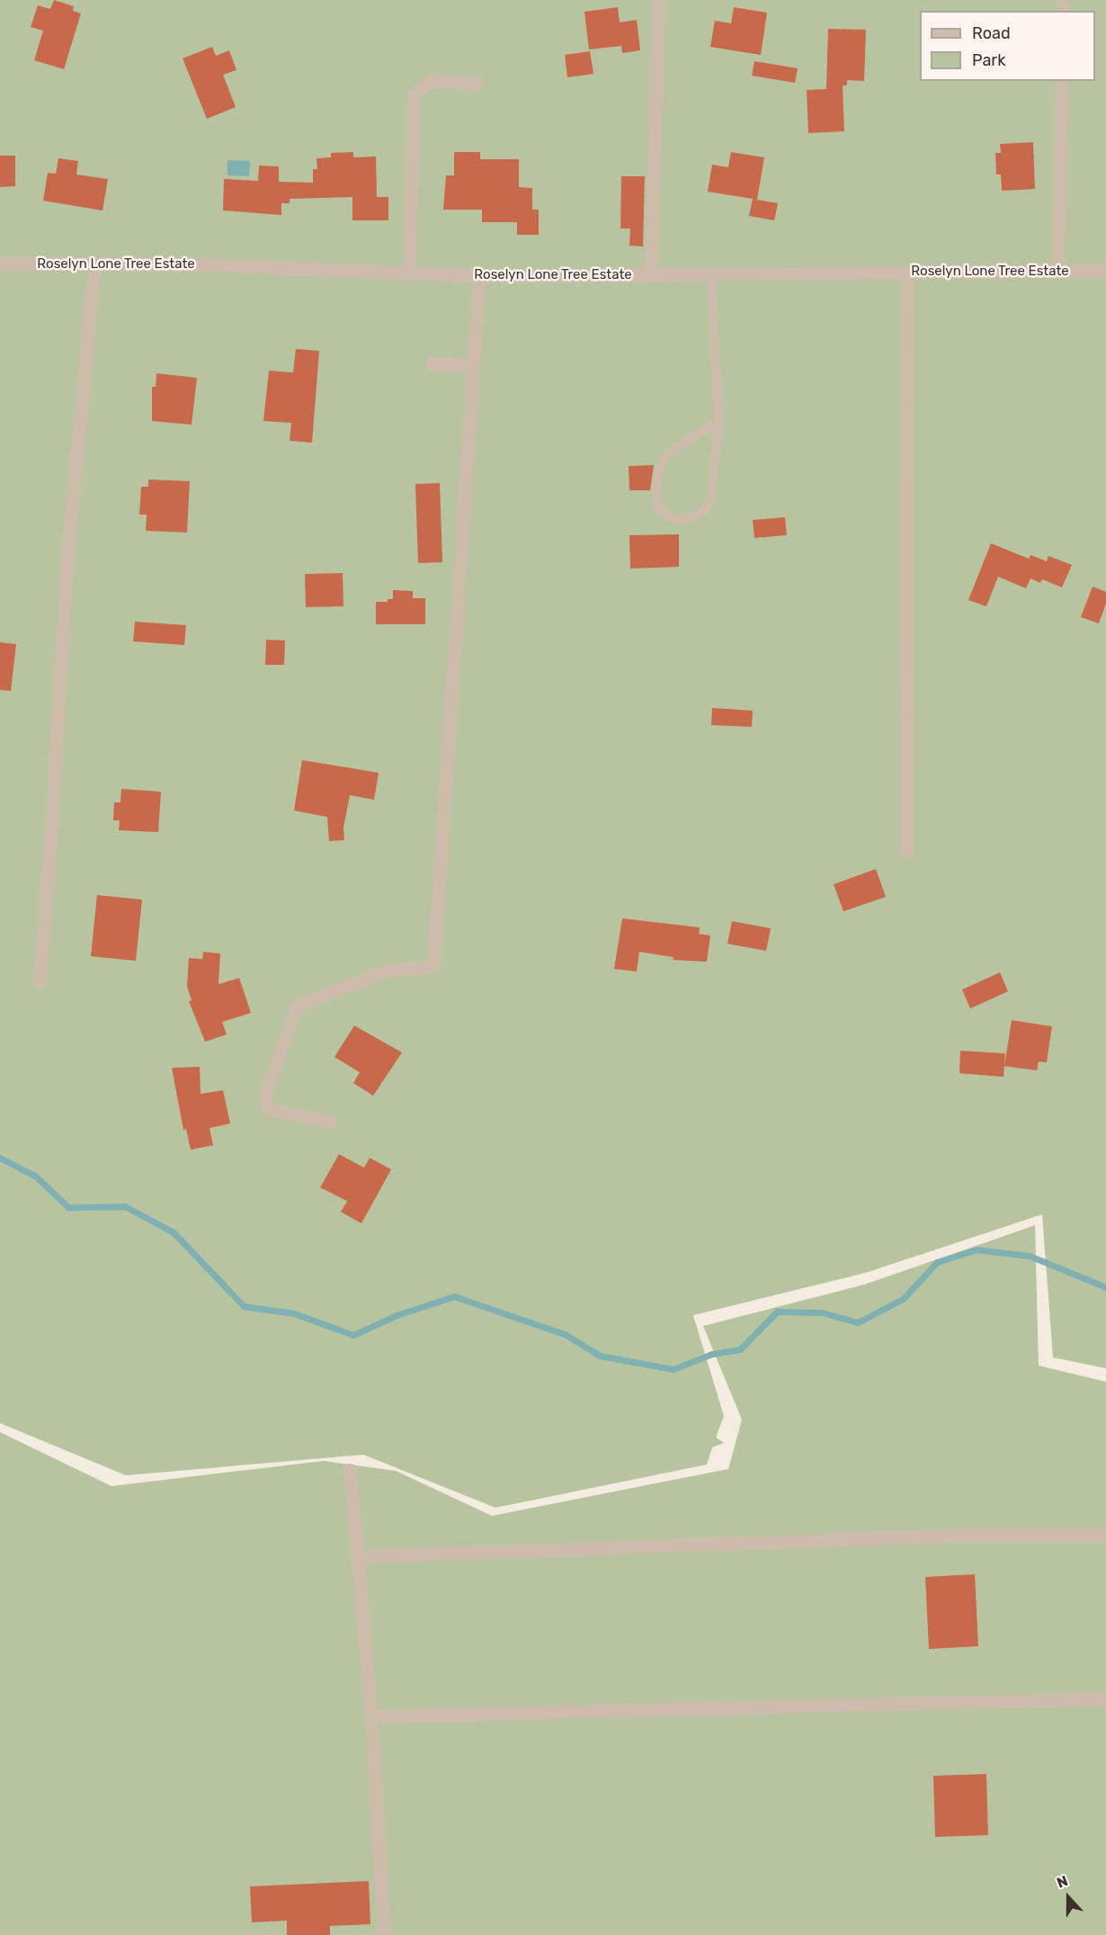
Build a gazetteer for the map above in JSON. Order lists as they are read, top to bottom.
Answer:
{
  "streets": {
    "street": ["Roselyn Lone Tree Estate"]
  },
  "legend": ["Road", "Park"],
  "north": "top"
}
